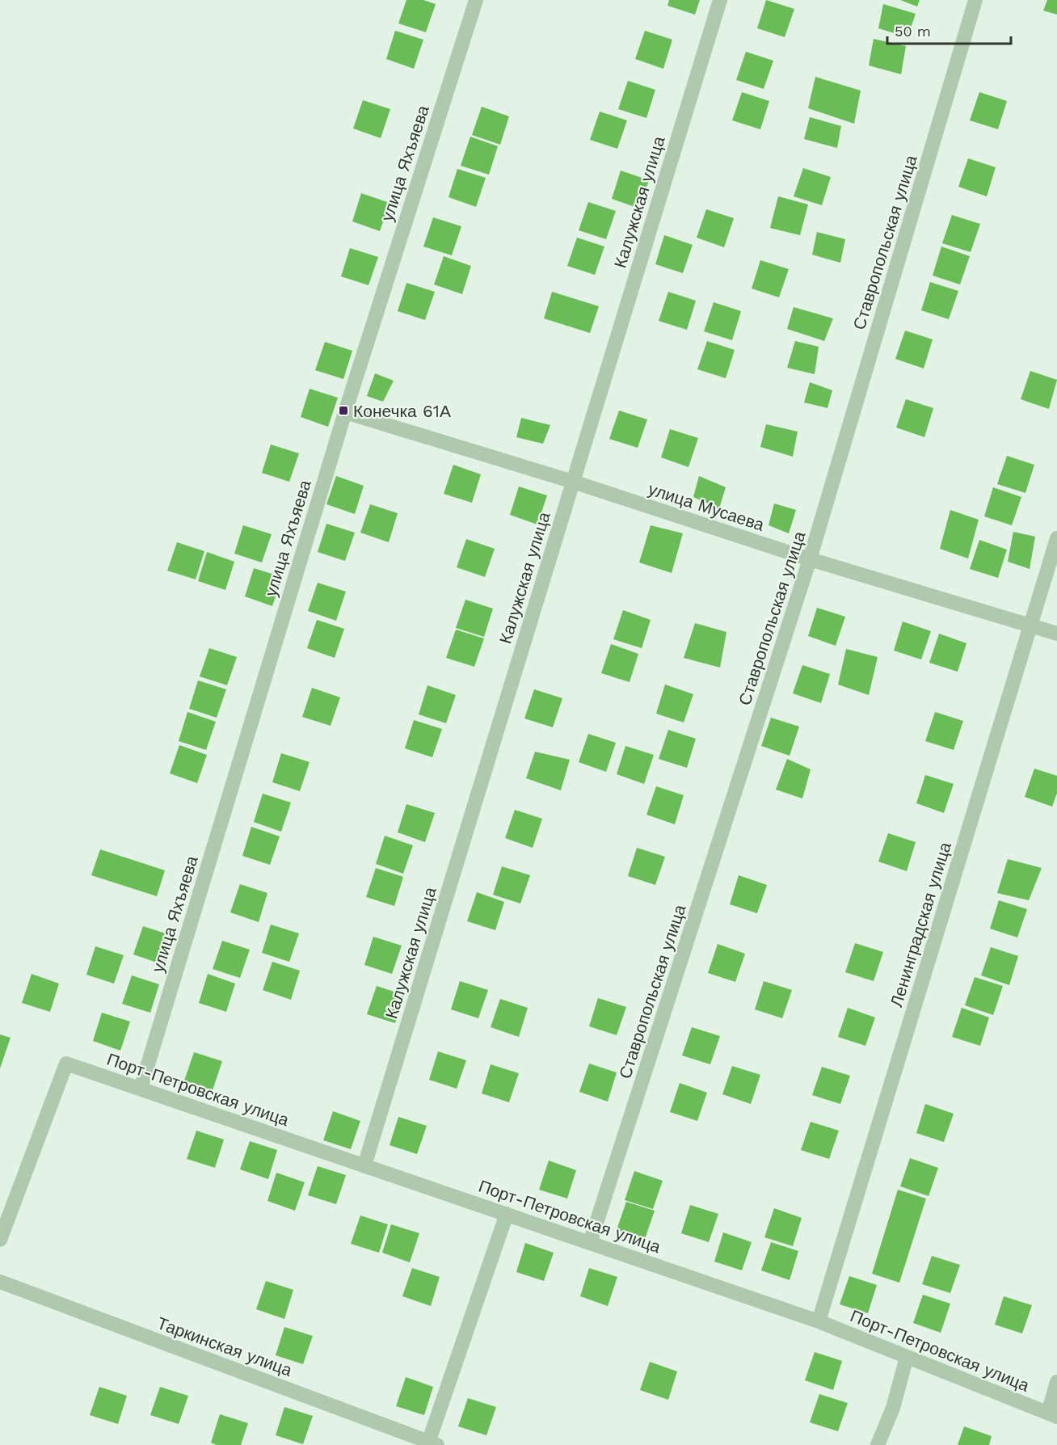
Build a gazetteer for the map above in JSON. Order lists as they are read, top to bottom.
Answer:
{
  "streets": {
    "street": [
      "улица Яхъяева",
      "Калужская улица",
      "Ставропольская улица",
      "улица Мусаева",
      "Ленинградская улица",
      "Порт-Петровская улица",
      "Таркинская улица"
    ]
  },
  "crossings": [
    ["улица Яхъяева", "улица Мусаева"],
    ["улица Яхъяева", "Порт-Петровская улица"],
    ["Калужская улица", "улица Мусаева"],
    ["Калужская улица", "Порт-Петровская улица"],
    ["Ставропольская улица", "улица Мусаева"],
    ["Ставропольская улица", "Порт-Петровская улица"],
    ["улица Мусаева", "Ленинградская улица"],
    ["Ленинградская улица", "Порт-Петровская улица"]
  ],
  "places": {
    "transit": ["Конечка 61А"]
  },
  "scale_bar": "50 m"
}
